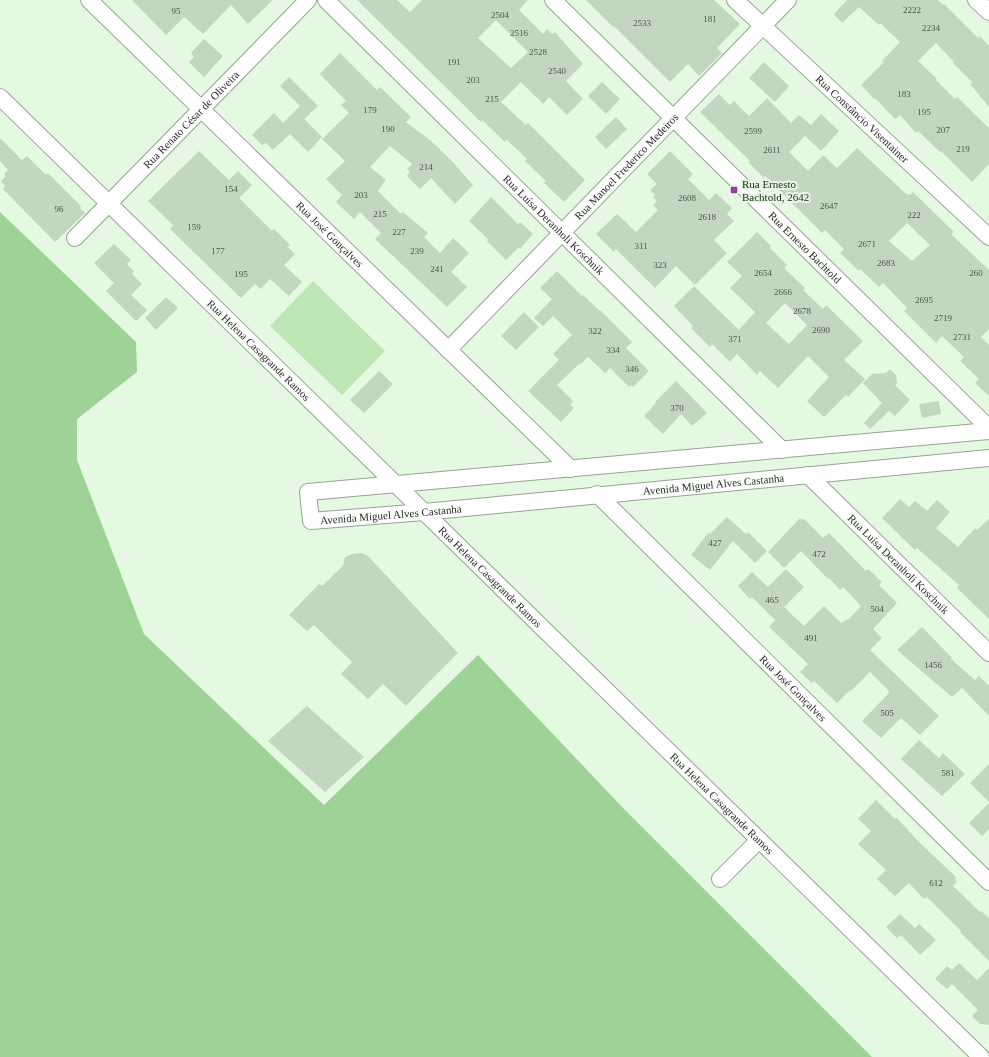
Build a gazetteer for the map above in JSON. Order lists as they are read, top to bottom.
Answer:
{
  "streets": {
    "street": [
      "Rua Constâncio Visentainer",
      "Rua Renato César de Oliveira",
      "Rua Manoel Frederico Medeiros",
      "Rua Luísa Deranholi Koschnik",
      "Rua José Gonçalves",
      "Rua Ernesto Bachtold",
      "Rua Helena Casagrande Ramos",
      "Avenida Miguel Alves Castanha"
    ]
  },
  "crossings": [
    ["Rua Constâncio Visentainer", "Rua Manoel Frederico Medeiros"],
    ["Rua Renato César de Oliveira", "Rua José Gonçalves"],
    ["Rua Renato César de Oliveira", "Rua Helena Casagrande Ramos"],
    ["Rua Manoel Frederico Medeiros", "Rua Luísa Deranholi Koschnik"],
    ["Rua Manoel Frederico Medeiros", "Rua José Gonçalves"],
    ["Rua Manoel Frederico Medeiros", "Rua Ernesto Bachtold"],
    ["Rua Luísa Deranholi Koschnik", "Avenida Miguel Alves Castanha"],
    ["Rua José Gonçalves", "Avenida Miguel Alves Castanha"],
    ["Rua Helena Casagrande Ramos", "Avenida Miguel Alves Castanha"]
  ],
  "places": {
    "transit": ["Rua Ernesto Bachtold, 2642"]
  },
  "house_numbers": [
    "2222",
    "95",
    "2504",
    "181",
    "2533",
    "2234",
    "2516",
    "2528",
    "191",
    "2540",
    "203",
    "183",
    "215",
    "179",
    "195",
    "190",
    "207",
    "2599",
    "219",
    "2611",
    "214",
    "154",
    "203",
    "2608",
    "2647",
    "96",
    "215",
    "222",
    "2618",
    "159",
    "227",
    "2671",
    "311",
    "177",
    "239",
    "2683",
    "323",
    "241",
    "2654",
    "260",
    "195",
    "2666",
    "2695",
    "2678",
    "2719",
    "2690",
    "322",
    "2731",
    "371",
    "334",
    "346",
    "370",
    "427",
    "472",
    "465",
    "504",
    "491",
    "1456",
    "505",
    "581",
    "612"
  ]
}
